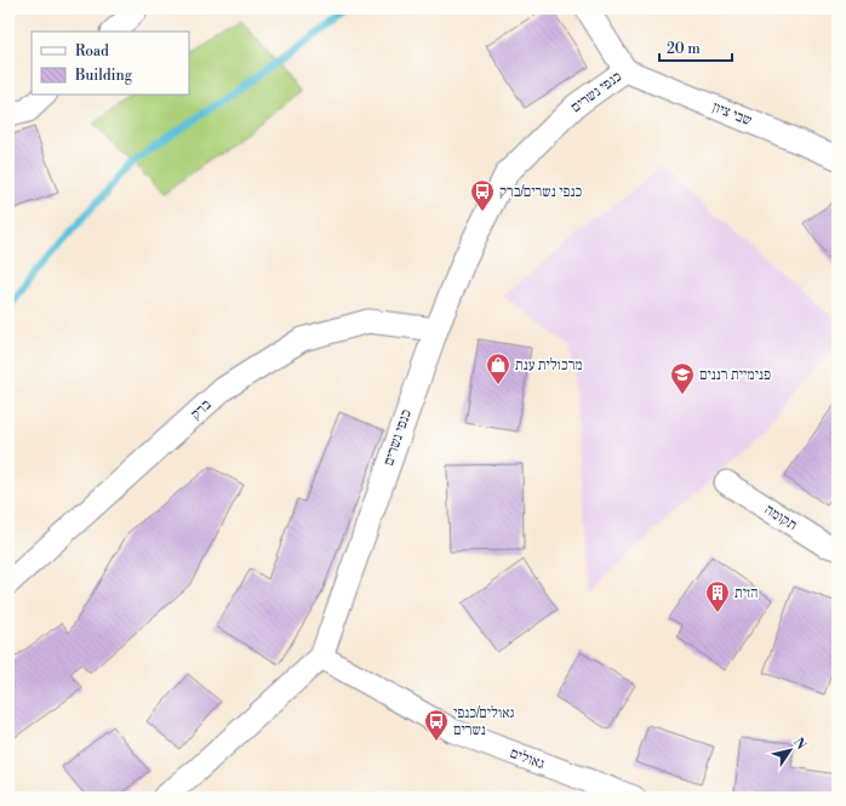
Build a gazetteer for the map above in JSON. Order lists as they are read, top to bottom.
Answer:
{
  "streets": {
    "street": [
      "כנפי נשרים",
      "שבי ציון",
      "ברק",
      "תקומה",
      "גאולים"
    ]
  },
  "crossings": [
    ["כנפי נשרים", "שבי ציון"],
    ["כנפי נשרים", "ברק"],
    ["כנפי נשרים", "גאולים"]
  ],
  "places": {
    "bus stop": ["כנפי נשרים/ברק", "גאולים/כנפי נשרים"],
    "shop": ["מרכולית ענת"],
    "school or university": ["פנימיית רננים"],
    "building": ["הזית"]
  },
  "legend": ["Road", "Building"],
  "scale_bar": "20 m",
  "north": "top right"
}
